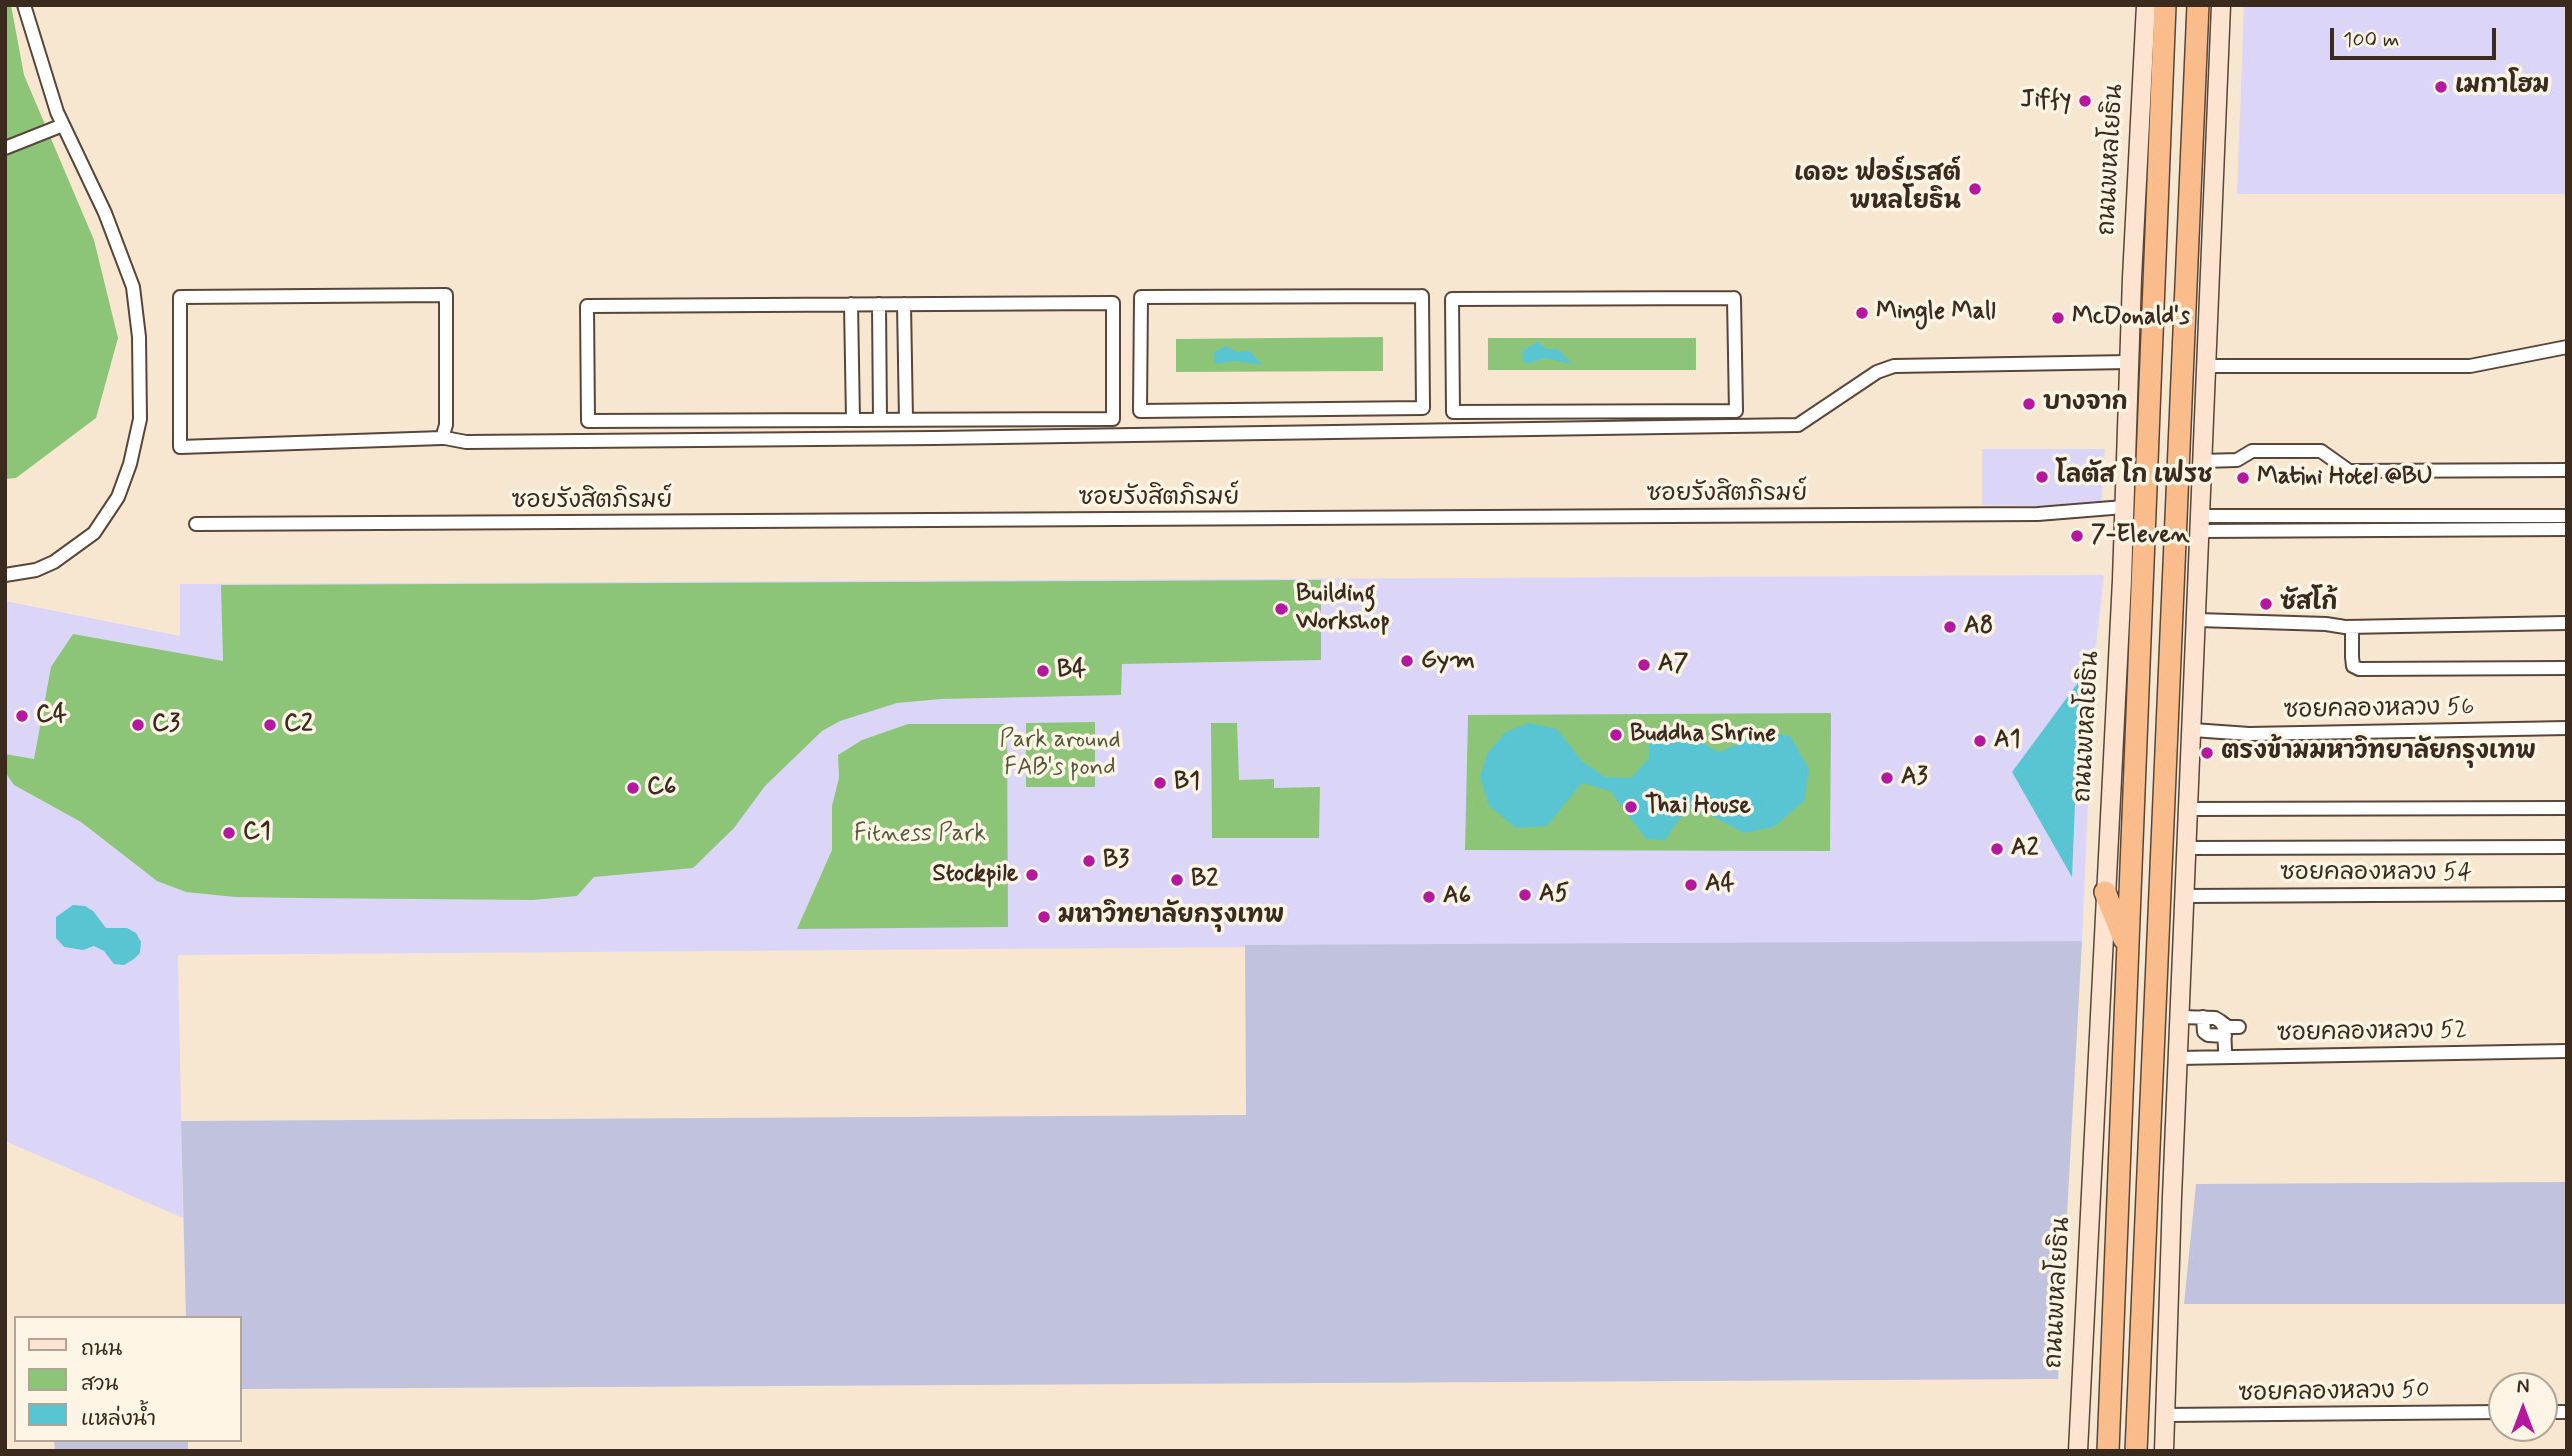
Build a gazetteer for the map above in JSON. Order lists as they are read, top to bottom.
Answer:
{
  "streets": {
    "highway": ["ถนนพหลโยธิน"],
    "street": [
      "ซอยรังสิตภิรมย์",
      "ซอยคลองหลวง 56",
      "ซอยคลองหลวง 54",
      "ซอยคลองหลวง 52",
      "ซอยคลองหลวง 50"
    ]
  },
  "crossings": [
    ["ถนนพหลโยธิน", "ซอยรังสิตภิรมย์"]
  ],
  "parks": ["Park around FAB's pond", "Fitness Park"],
  "places": [
    "เมกาโฮม",
    "Jiffy",
    "เดอะ ฟอร์เรสต์ พหลโยธิน",
    "Mingle Mall",
    "McDonald's",
    "บางจาก",
    "โลตัส โก เฟรช",
    "Matini Hotel @BU",
    "7-Eleven",
    "ซัสโก้",
    "Building Workshop",
    "A8",
    "Gym",
    "A7",
    "B4",
    "C4",
    "C3",
    "C2",
    "Buddha Shrine",
    "A1",
    "ตรงข้ามมหาวิทยาลัยกรุงเทพ",
    "A3",
    "B1",
    "C6",
    "Thai House",
    "C1",
    "A2",
    "B3",
    "Stockpile",
    "B2",
    "A4",
    "A5",
    "A6",
    "มหาวิทยาลัยกรุงเทพ"
  ],
  "legend": ["ถนน", "สวน", "แหล่งน้ำ"],
  "scale_bar": "100 m",
  "north": "top"
}
